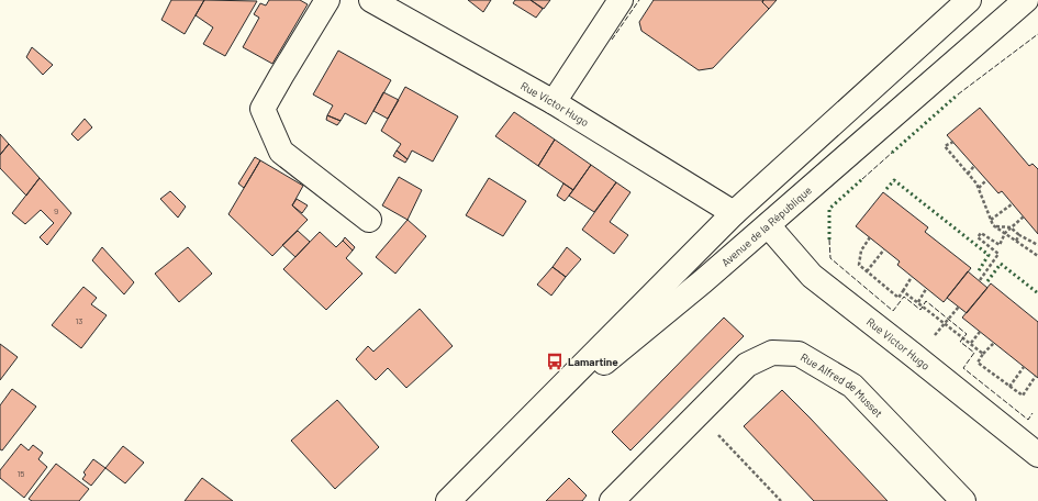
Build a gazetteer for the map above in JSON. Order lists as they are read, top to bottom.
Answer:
{
  "streets": {
    "main road": ["Rue Victor Hugo", "Avenue de la République", "Rue Alfred de Musset"]
  },
  "crossings": [
    ["Rue Victor Hugo", "Avenue de la République"]
  ],
  "places": {
    "bus stop": ["Lamartine"]
  },
  "house_numbers": ["9", "13", "15"]
}
